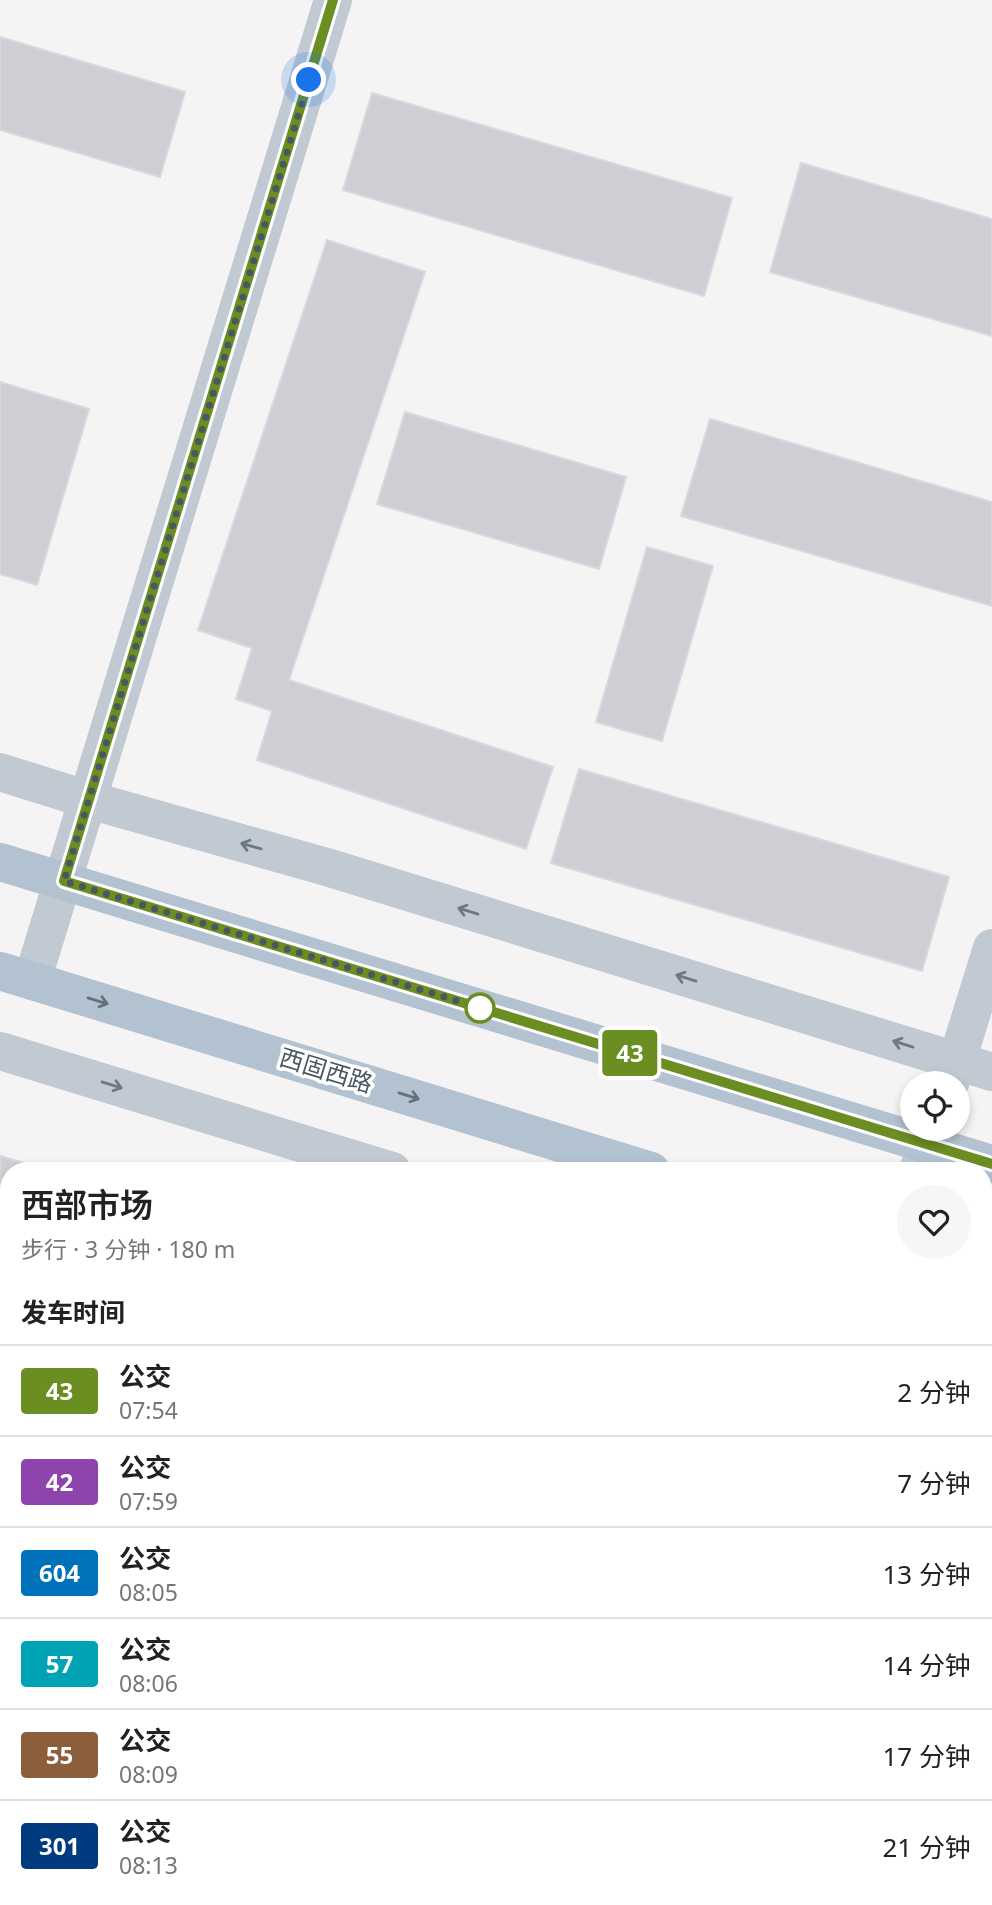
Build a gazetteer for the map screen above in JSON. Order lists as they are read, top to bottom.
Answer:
{
  "streets": {
    "main road": ["西固西路"]
  },
  "lines": ["bus line 43"],
  "page": {
    "on_map": "43",
    "heading": [
      ["西部市场", "步行 · 3 分钟 · 180 m"],
      "发车时间"
    ],
    "list": [
      {
        "mark": "43",
        "name": "公交",
        "note": "07:54",
        "value": "2 分钟"
      },
      {
        "mark": "42",
        "name": "公交",
        "note": "07:59",
        "value": "7 分钟"
      },
      {
        "mark": "604",
        "name": "公交",
        "note": "08:05",
        "value": "13 分钟"
      },
      {
        "mark": "57",
        "name": "公交",
        "note": "08:06",
        "value": "14 分钟"
      },
      {
        "mark": "55",
        "name": "公交",
        "note": "08:09",
        "value": "17 分钟"
      },
      {
        "mark": "301",
        "name": "公交",
        "note": "08:13",
        "value": "21 分钟"
      }
    ]
  }
}
